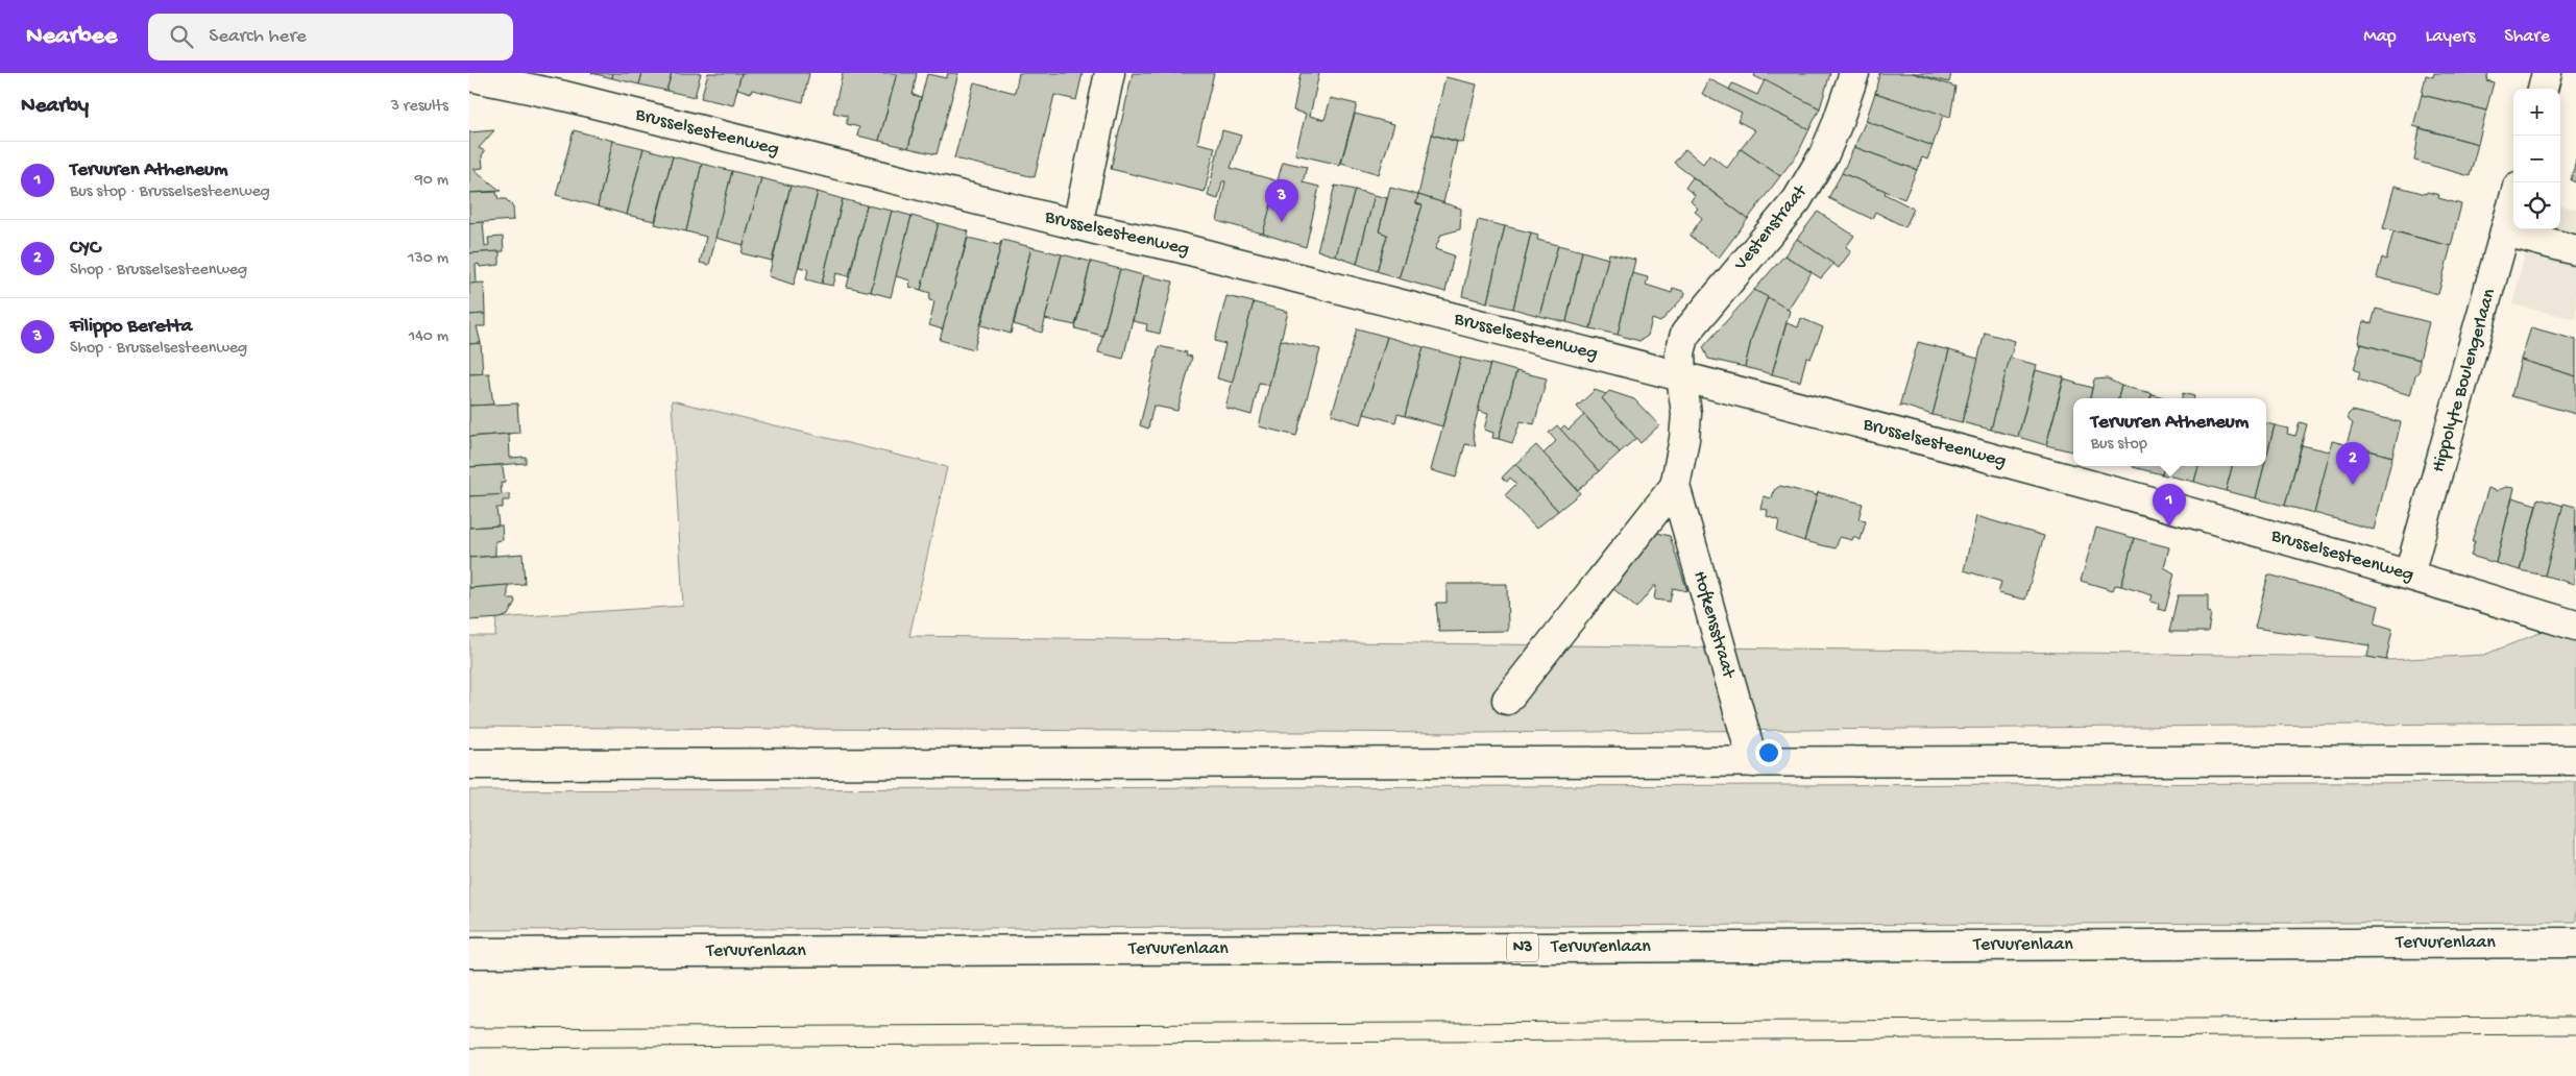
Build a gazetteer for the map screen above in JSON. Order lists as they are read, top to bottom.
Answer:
{
  "streets": {
    "main road": [
      "Brusselsesteenweg",
      "Vestenstraat",
      "Hippolyte Boulengerlaan",
      "Hofkensstraat",
      "Tervurenlaan",
      "N3"
    ]
  },
  "crossings": [
    ["Brusselsesteenweg", "Vestenstraat"],
    ["Brusselsesteenweg", "Hippolyte Boulengerlaan"],
    ["Brusselsesteenweg", "Hofkensstraat"],
    ["Vestenstraat", "Hofkensstraat"]
  ],
  "page": {
    "header": "Nearbee",
    "search": "Search here",
    "nav": ["Map", "Layers", "Share"],
    "heading": ["Nearby", "3 results"],
    "map_buttons": ["+", "−"],
    "list": [
      {
        "mark": "1",
        "name": "Tervuren Atheneum",
        "note": "Bus stop · Brusselsesteenweg",
        "value": "90 m"
      },
      {
        "mark": "2",
        "name": "CYC",
        "note": "Shop · Brusselsesteenweg",
        "value": "130 m"
      },
      {
        "mark": "3",
        "name": "Filippo Beretta",
        "note": "Shop · Brusselsesteenweg",
        "value": "140 m"
      }
    ],
    "pins": ["3", "2", "1"],
    "popup": ["Tervuren Atheneum", "Bus stop"]
  }
}
